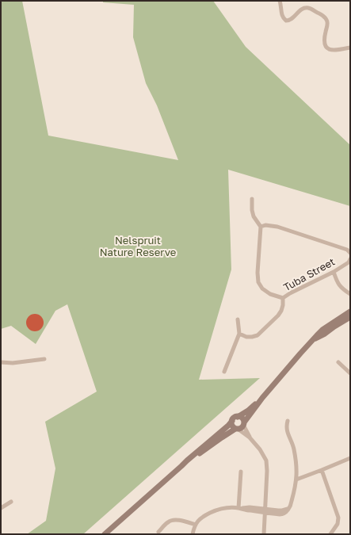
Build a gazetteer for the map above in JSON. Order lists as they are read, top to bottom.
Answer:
{
  "streets": {
    "street": ["Tuba Street"]
  },
  "parks": ["Nelspruit Nature Reserve"]
}
